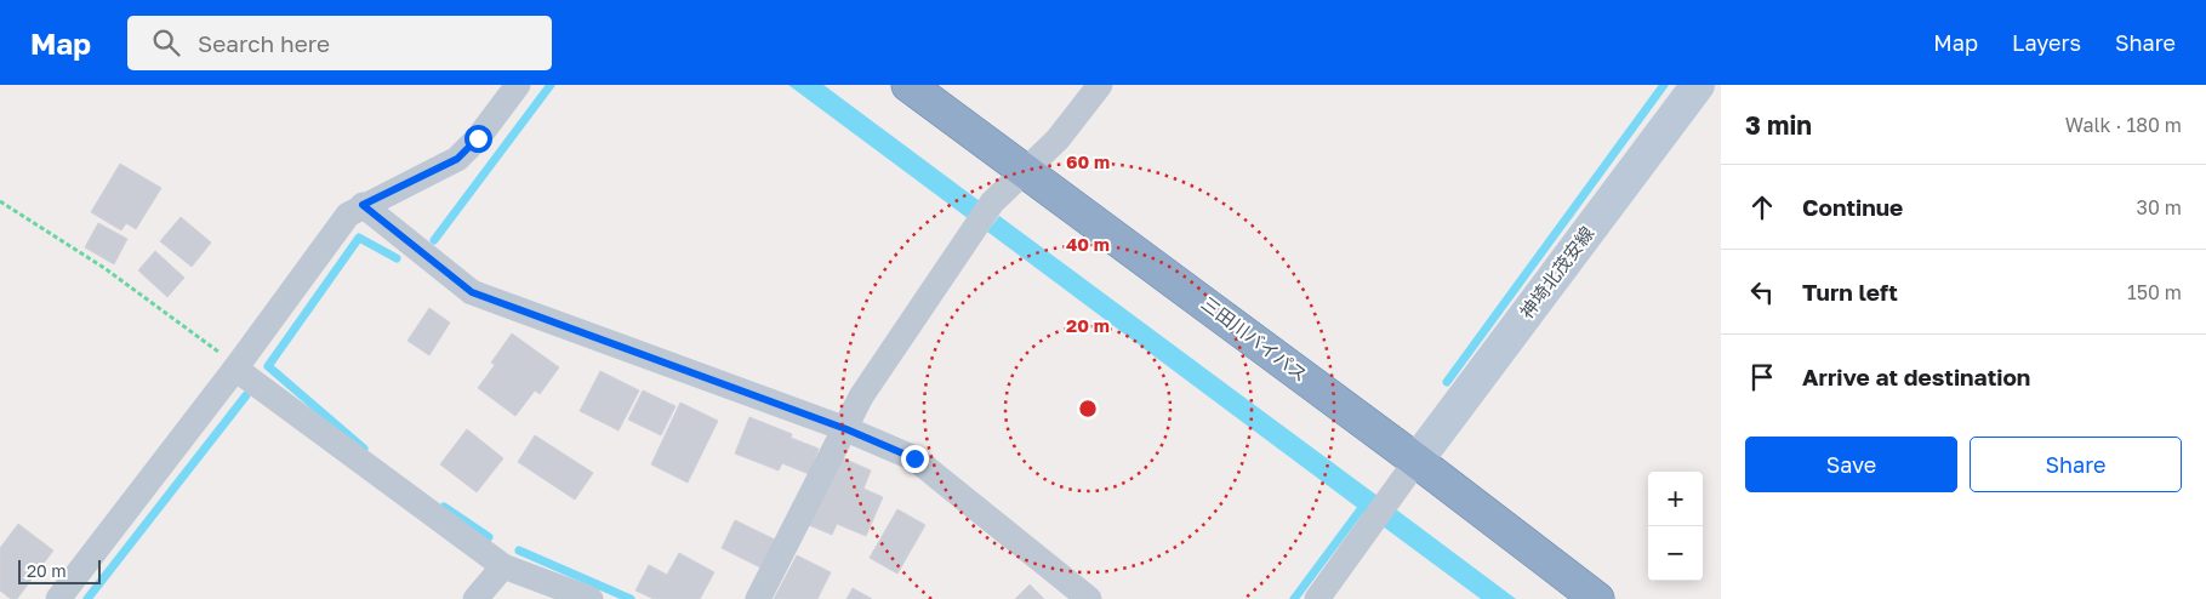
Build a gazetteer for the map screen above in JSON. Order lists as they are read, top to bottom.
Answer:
{
  "streets": {
    "highway": ["三田川バイパス"],
    "main road": ["神埼北茂安線"]
  },
  "crossings": [
    ["神埼北茂安線", "三田川バイパス"]
  ],
  "scale_bar": "20 m",
  "page": {
    "header": "Map",
    "search": "Search here",
    "nav": ["Map", "Layers", "Share"],
    "heading": ["3 min", "Walk · 180 m"],
    "list": [
      ["Continue", "30 m"],
      ["Turn left", "150 m"],
      "Arrive at destination"
    ],
    "buttons": ["Save", "Share"],
    "map_buttons": ["+", "−"],
    "scale": "20 m"
  },
  "rings": ["60 m", "40 m", "20 m"]
}
